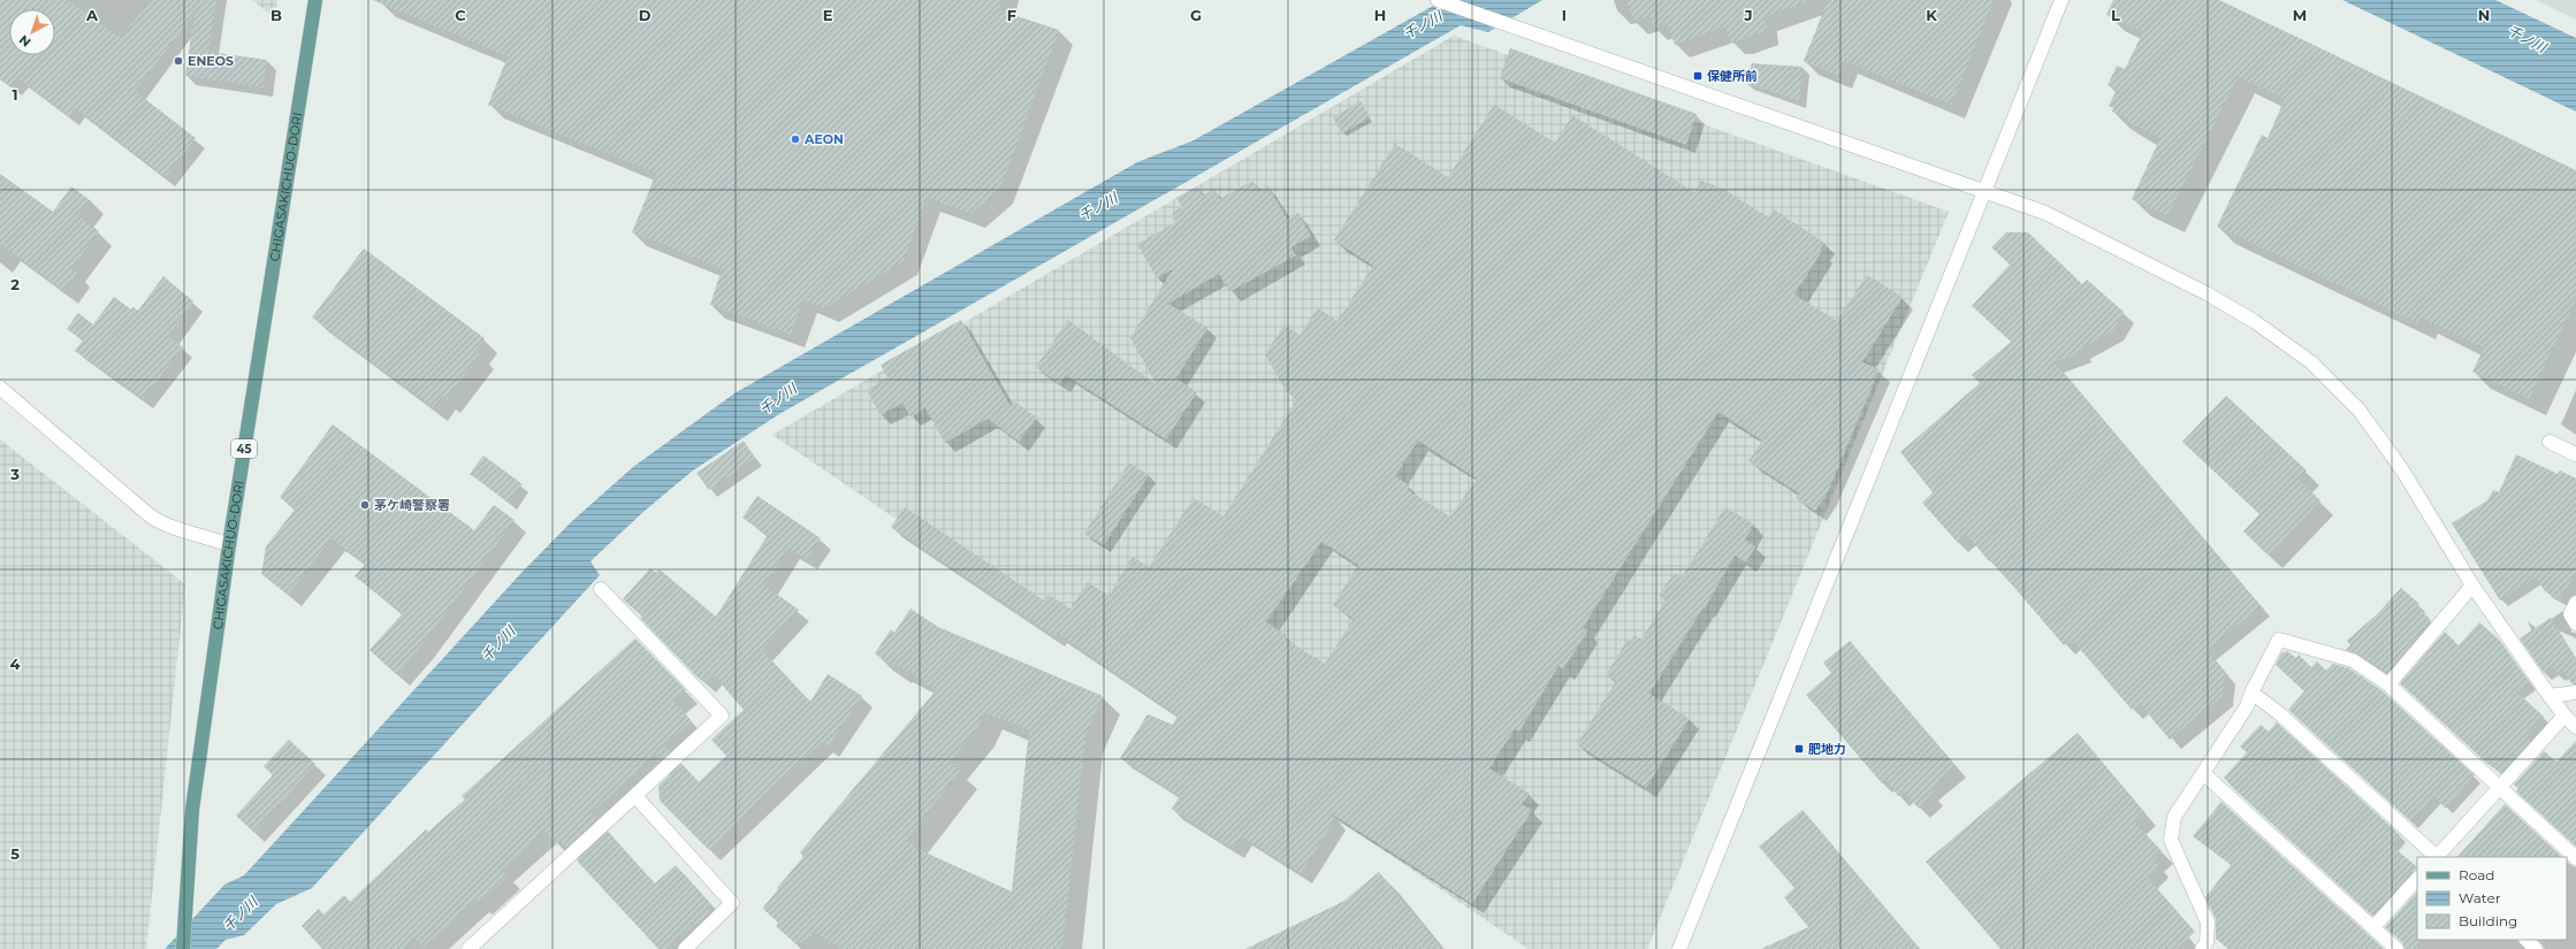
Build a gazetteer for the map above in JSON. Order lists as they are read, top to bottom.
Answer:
{
  "streets": {
    "main road": ["CHIGASAKICHUO-DORI", "45"]
  },
  "water": ["千ノ川"],
  "places": {
    "other": ["ENEOS", "AEON", "茅ケ崎警察署"],
    "transit": ["保健所前", "肥地力"]
  },
  "legend": ["Road", "Water", "Building"],
  "north": "bottom left",
  "grid": {
    "columns": [
      "A",
      "B",
      "C",
      "D",
      "E",
      "F",
      "G",
      "H",
      "I",
      "J",
      "K",
      "L",
      "M",
      "N"
    ],
    "rows": [
      "1",
      "2",
      "3",
      "4",
      "5"
    ]
  }
}
